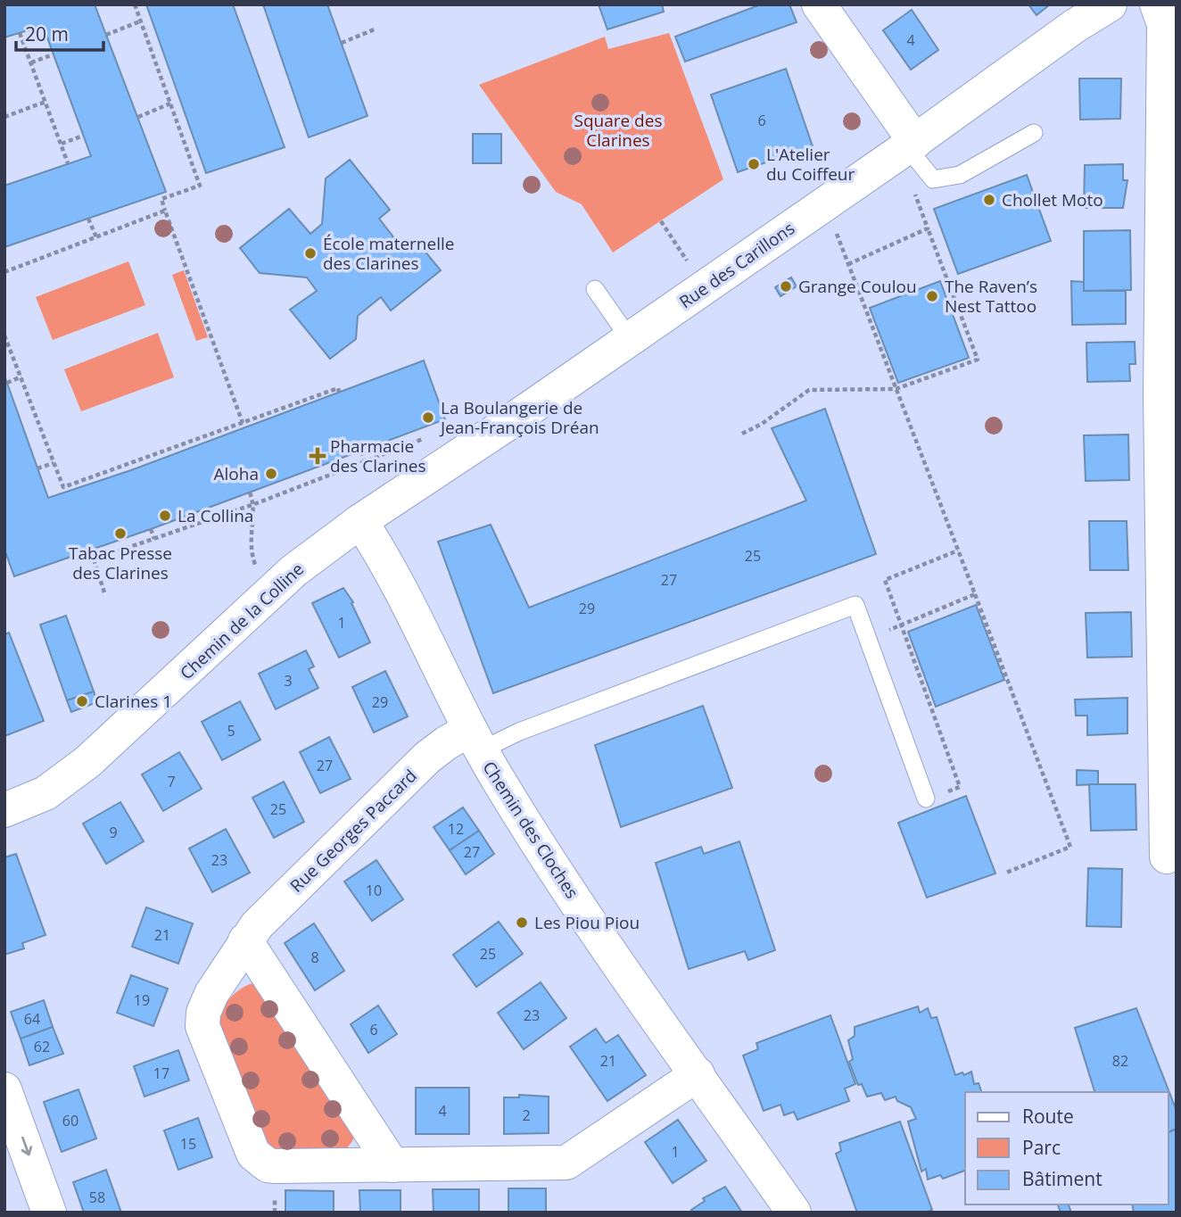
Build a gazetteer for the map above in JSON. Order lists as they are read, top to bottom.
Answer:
{
  "streets": {
    "street": [
      "Rue des Carillons",
      "Chemin de la Colline",
      "Chemin des Cloches",
      "Rue Georges Paccard"
    ]
  },
  "crossings": [
    ["Rue des Carillons", "Chemin de la Colline"],
    ["Rue des Carillons", "Chemin des Cloches"],
    ["Chemin de la Colline", "Chemin des Cloches"],
    ["Chemin des Cloches", "Rue Georges Paccard"]
  ],
  "parks": ["Square des Clarines"],
  "places": {
    "other": [
      "L'Atelier du Coiffeur",
      "Chollet Moto",
      "École maternelle des Clarines",
      "Grange Coulou",
      "The Raven’s Nest Tattoo",
      "La Boulangerie de Jean-François Dréan",
      "Aloha",
      "La Collina",
      "Tabac Presse des Clarines",
      "Clarines 1",
      "Les Piou Piou"
    ],
    "health": ["Pharmacie des Clarines"]
  },
  "house_numbers": [
    "4",
    "6",
    "25",
    "27",
    "29",
    "1",
    "3",
    "29",
    "5",
    "27",
    "7",
    "25",
    "12",
    "9",
    "27",
    "23",
    "10",
    "21",
    "25",
    "8",
    "19",
    "23",
    "64",
    "6",
    "62",
    "21",
    "82",
    "17",
    "4",
    "2",
    "60",
    "15",
    "1",
    "58"
  ],
  "legend": ["Route", "Parc", "Bâtiment"],
  "scale_bar": "20 m"
}
